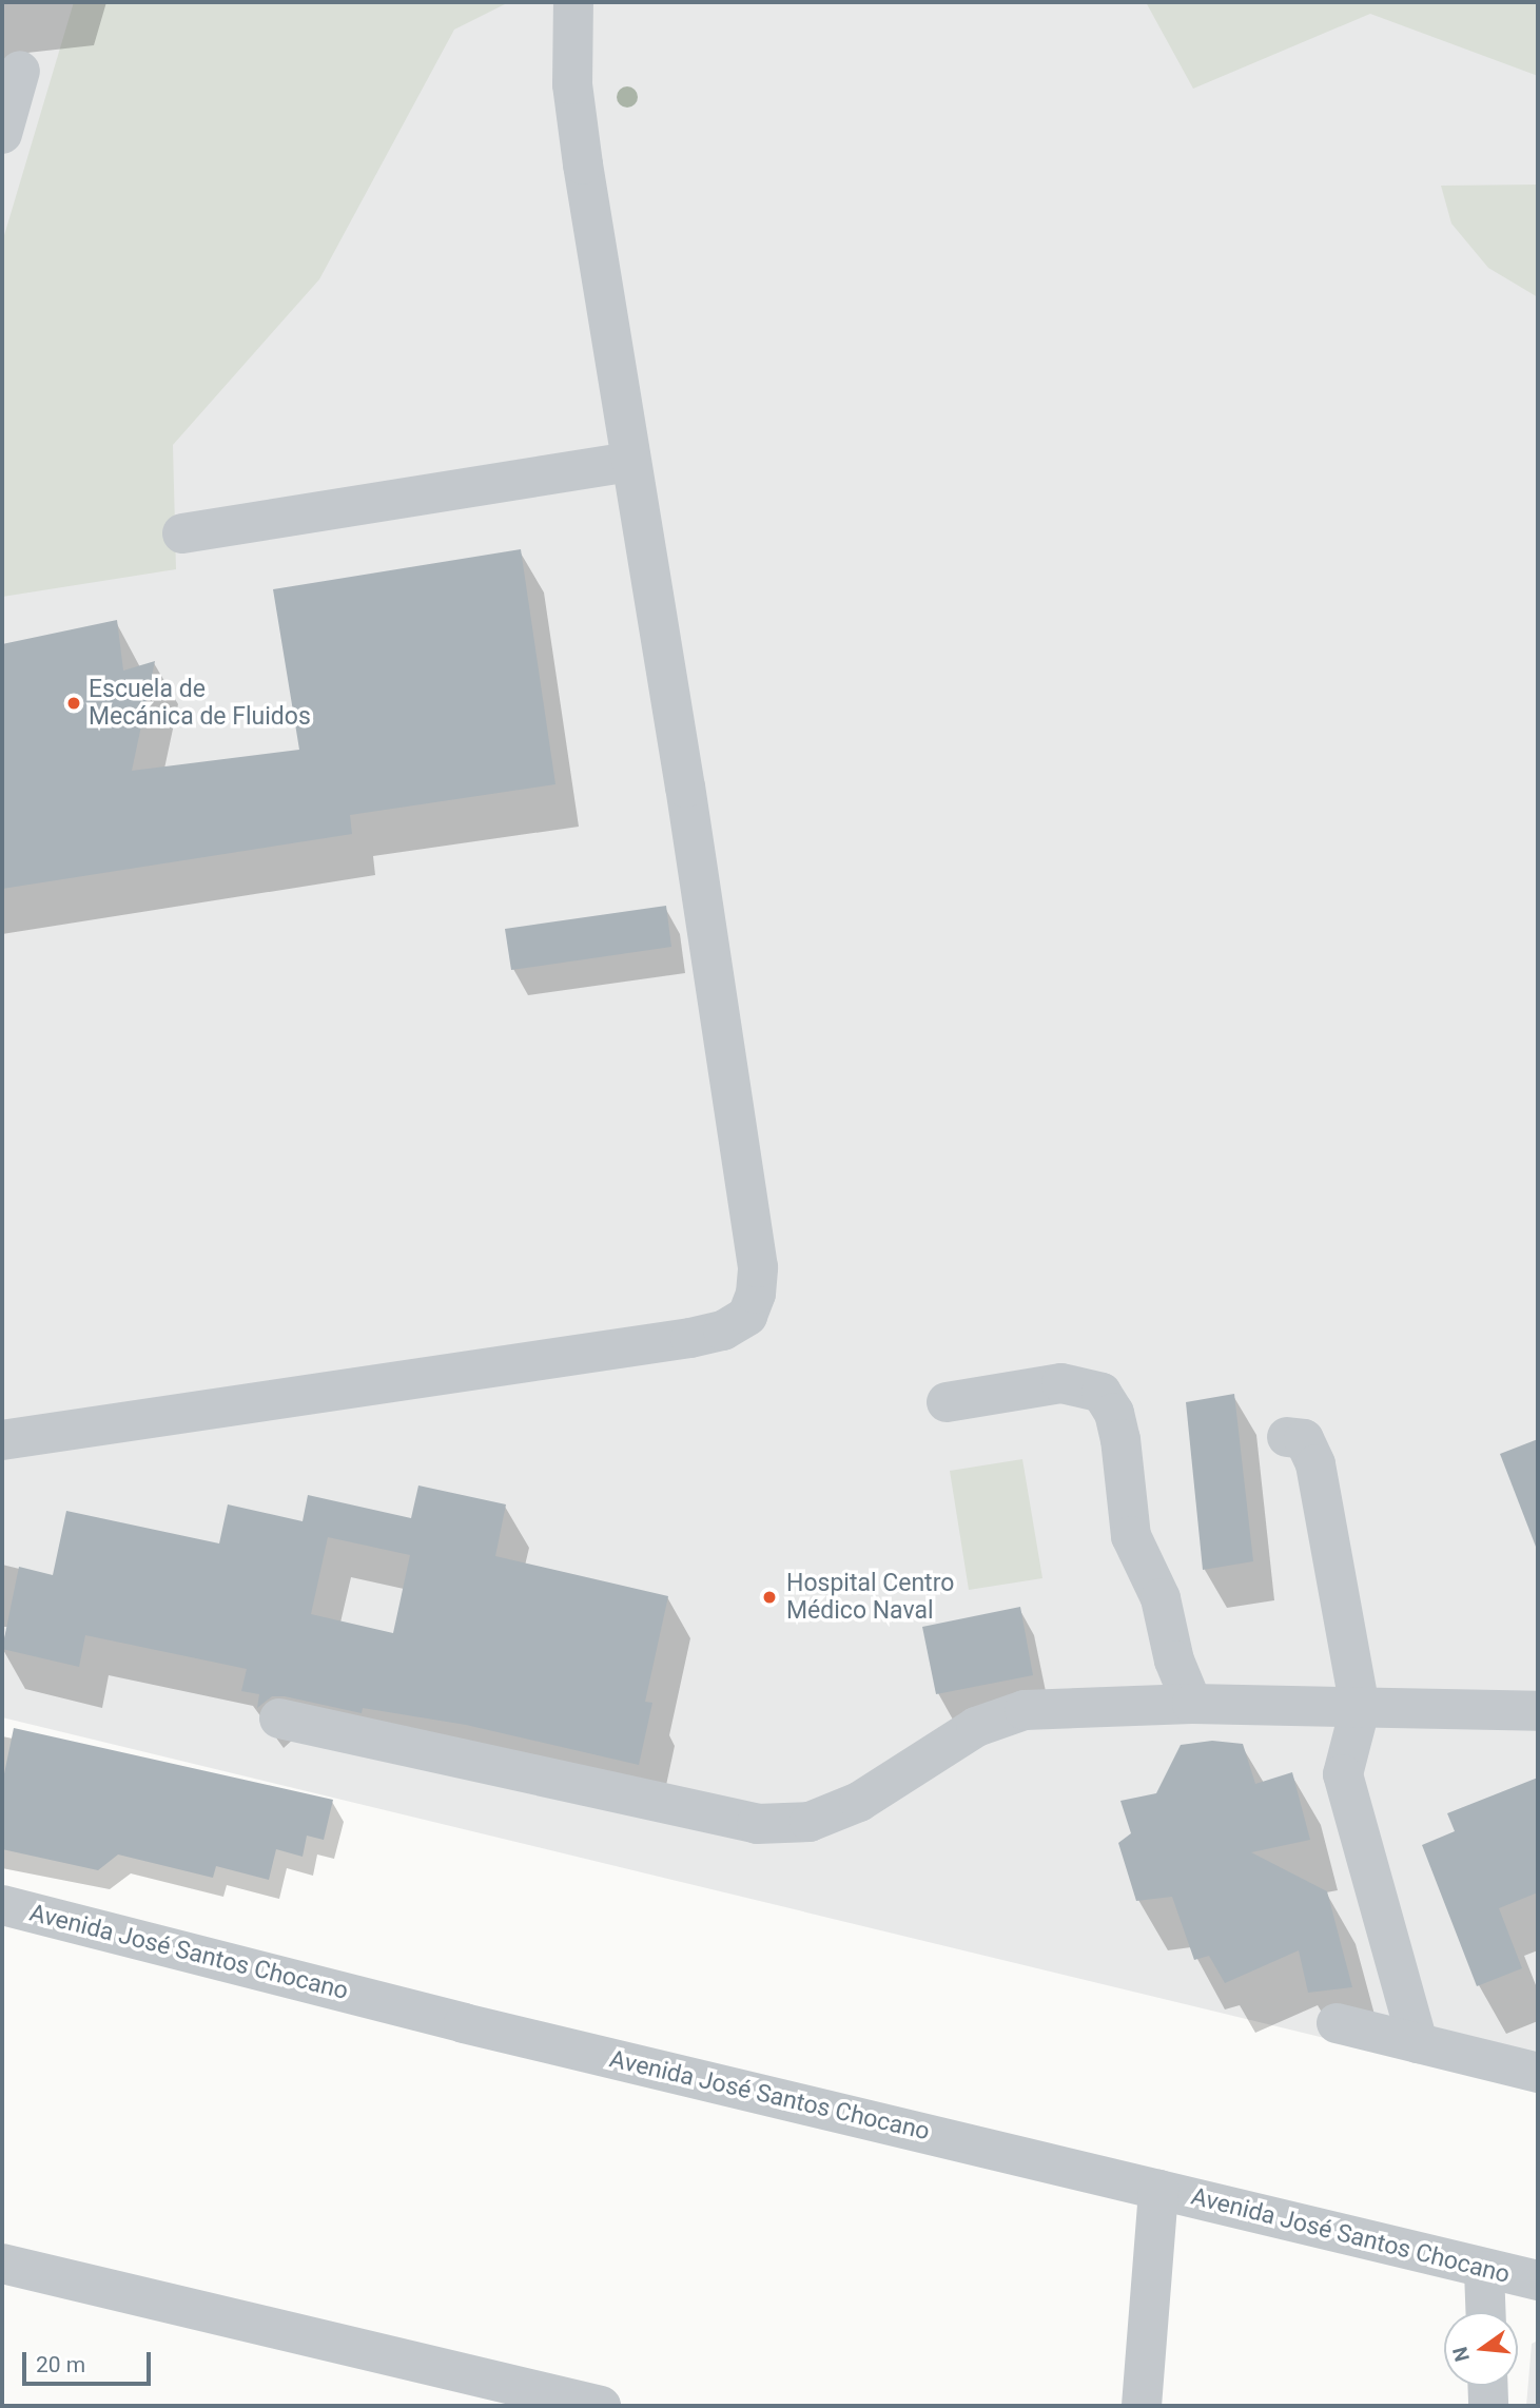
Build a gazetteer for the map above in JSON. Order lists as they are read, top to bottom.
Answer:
{
  "streets": {
    "street": ["Avenida José Santos Chocano"]
  },
  "places": ["Escuela de Mecánica de Fluidos", "Hospital Centro Médico Naval"],
  "scale_bar": "20 m",
  "north": "left"
}
